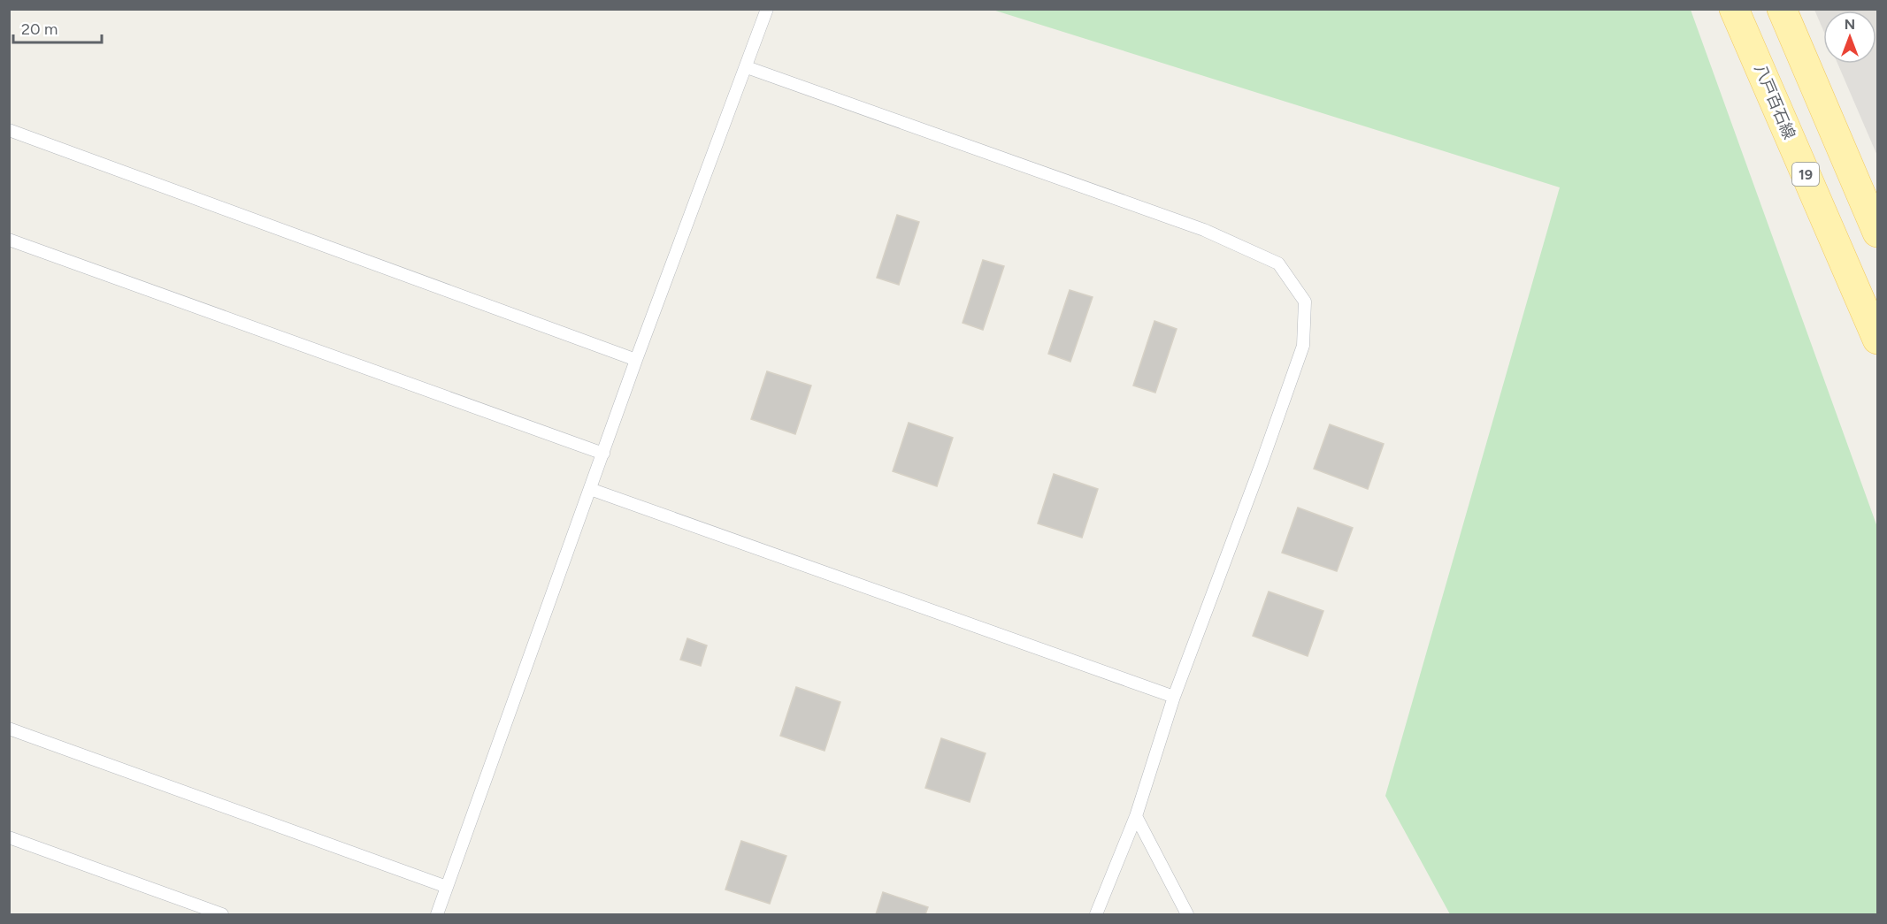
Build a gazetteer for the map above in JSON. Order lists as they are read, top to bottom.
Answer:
{
  "streets": {
    "main road": ["八戸百石線", "19"]
  },
  "scale_bar": "20 m",
  "north": "top"
}
